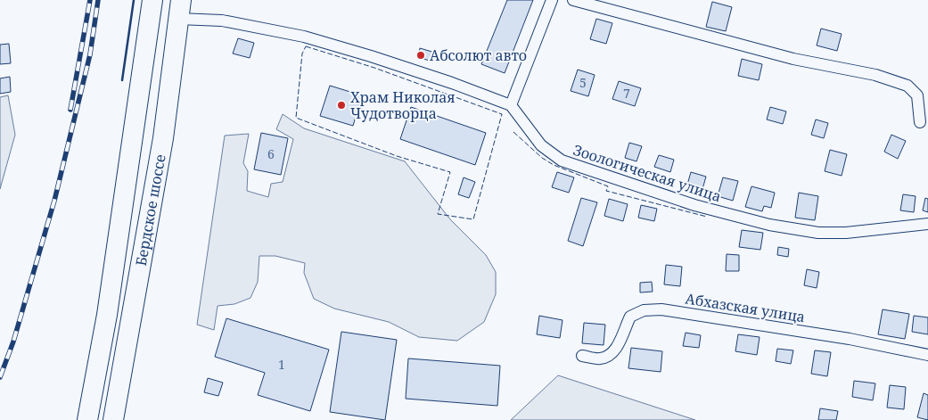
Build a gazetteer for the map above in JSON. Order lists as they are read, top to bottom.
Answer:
{
  "streets": {
    "highway": ["Бердское шоссе"],
    "street": ["Зоологическая улица", "Абхазская улица"]
  },
  "places": ["Абсолют авто", "Храм Николая Чудотворца"],
  "house_numbers": [
    "5",
    "7",
    "6",
    "1"
  ]
}
